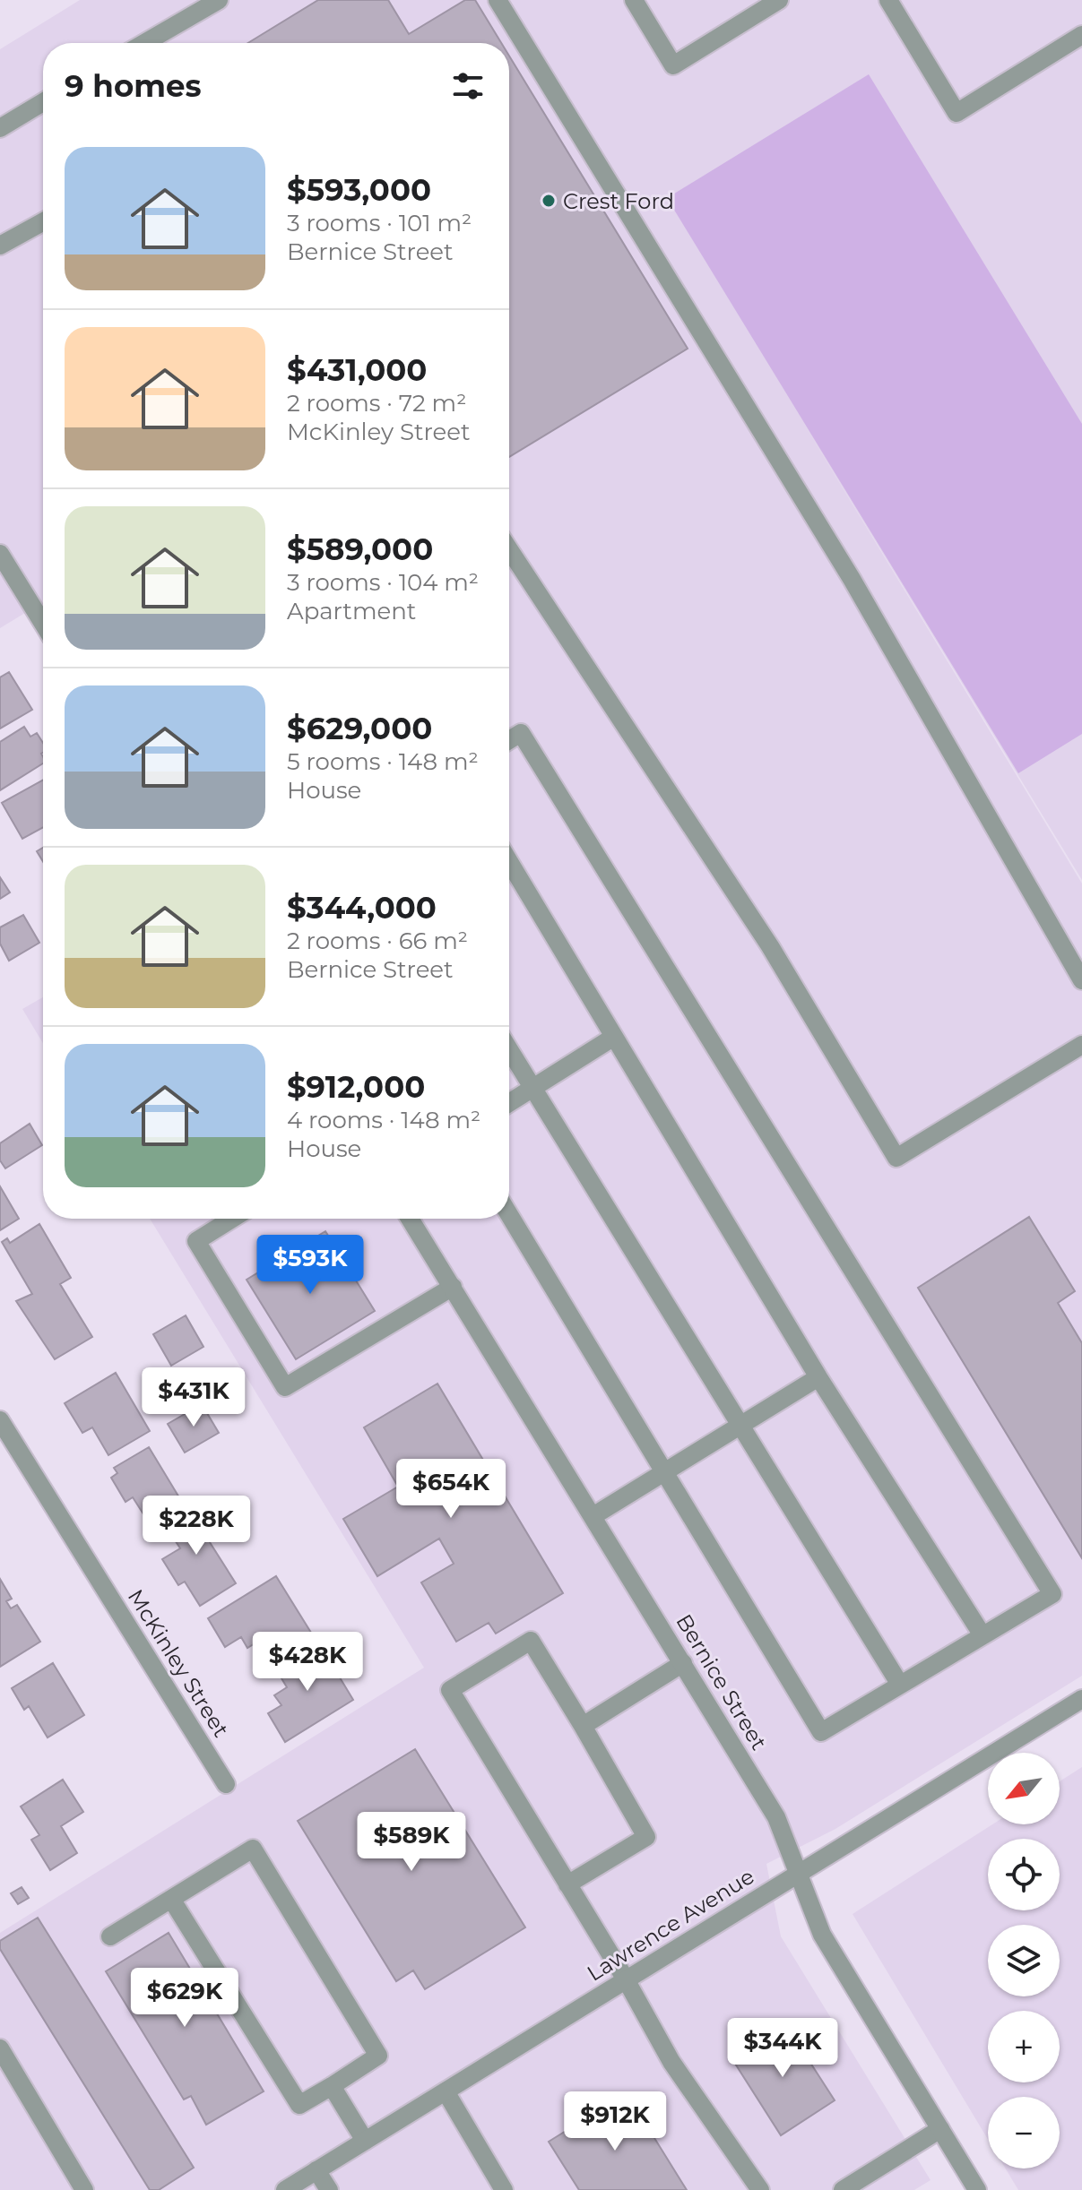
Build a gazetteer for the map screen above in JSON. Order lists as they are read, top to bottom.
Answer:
{
  "streets": {
    "street": ["McKinley Street", "Bernice Street", "Lawrence Avenue"]
  },
  "crossings": [
    ["Bernice Street", "Lawrence Avenue"]
  ],
  "places": ["Crest Ford"],
  "north": "bottom left",
  "page": {
    "heading": "9 homes",
    "list": [
      {
        "name": "$593,000",
        "note": "3 rooms · 101 m² · Bernice Street"
      },
      {
        "name": "$431,000",
        "note": "2 rooms · 72 m² · McKinley Street"
      },
      {
        "name": "$589,000",
        "note": "3 rooms · 104 m² · Apartment"
      },
      {
        "name": "$629,000",
        "note": "5 rooms · 148 m² · House"
      },
      {
        "name": "$344,000",
        "note": "2 rooms · 66 m² · Bernice Street"
      },
      {
        "name": "$912,000",
        "note": "4 rooms · 148 m² · House"
      }
    ],
    "price": [
      "$593K",
      "$431K",
      "$654K",
      "$228K",
      "$428K",
      "$589K",
      "$629K",
      "$344K",
      "$912K"
    ],
    "map_buttons": ["+", "−"]
  }
}
